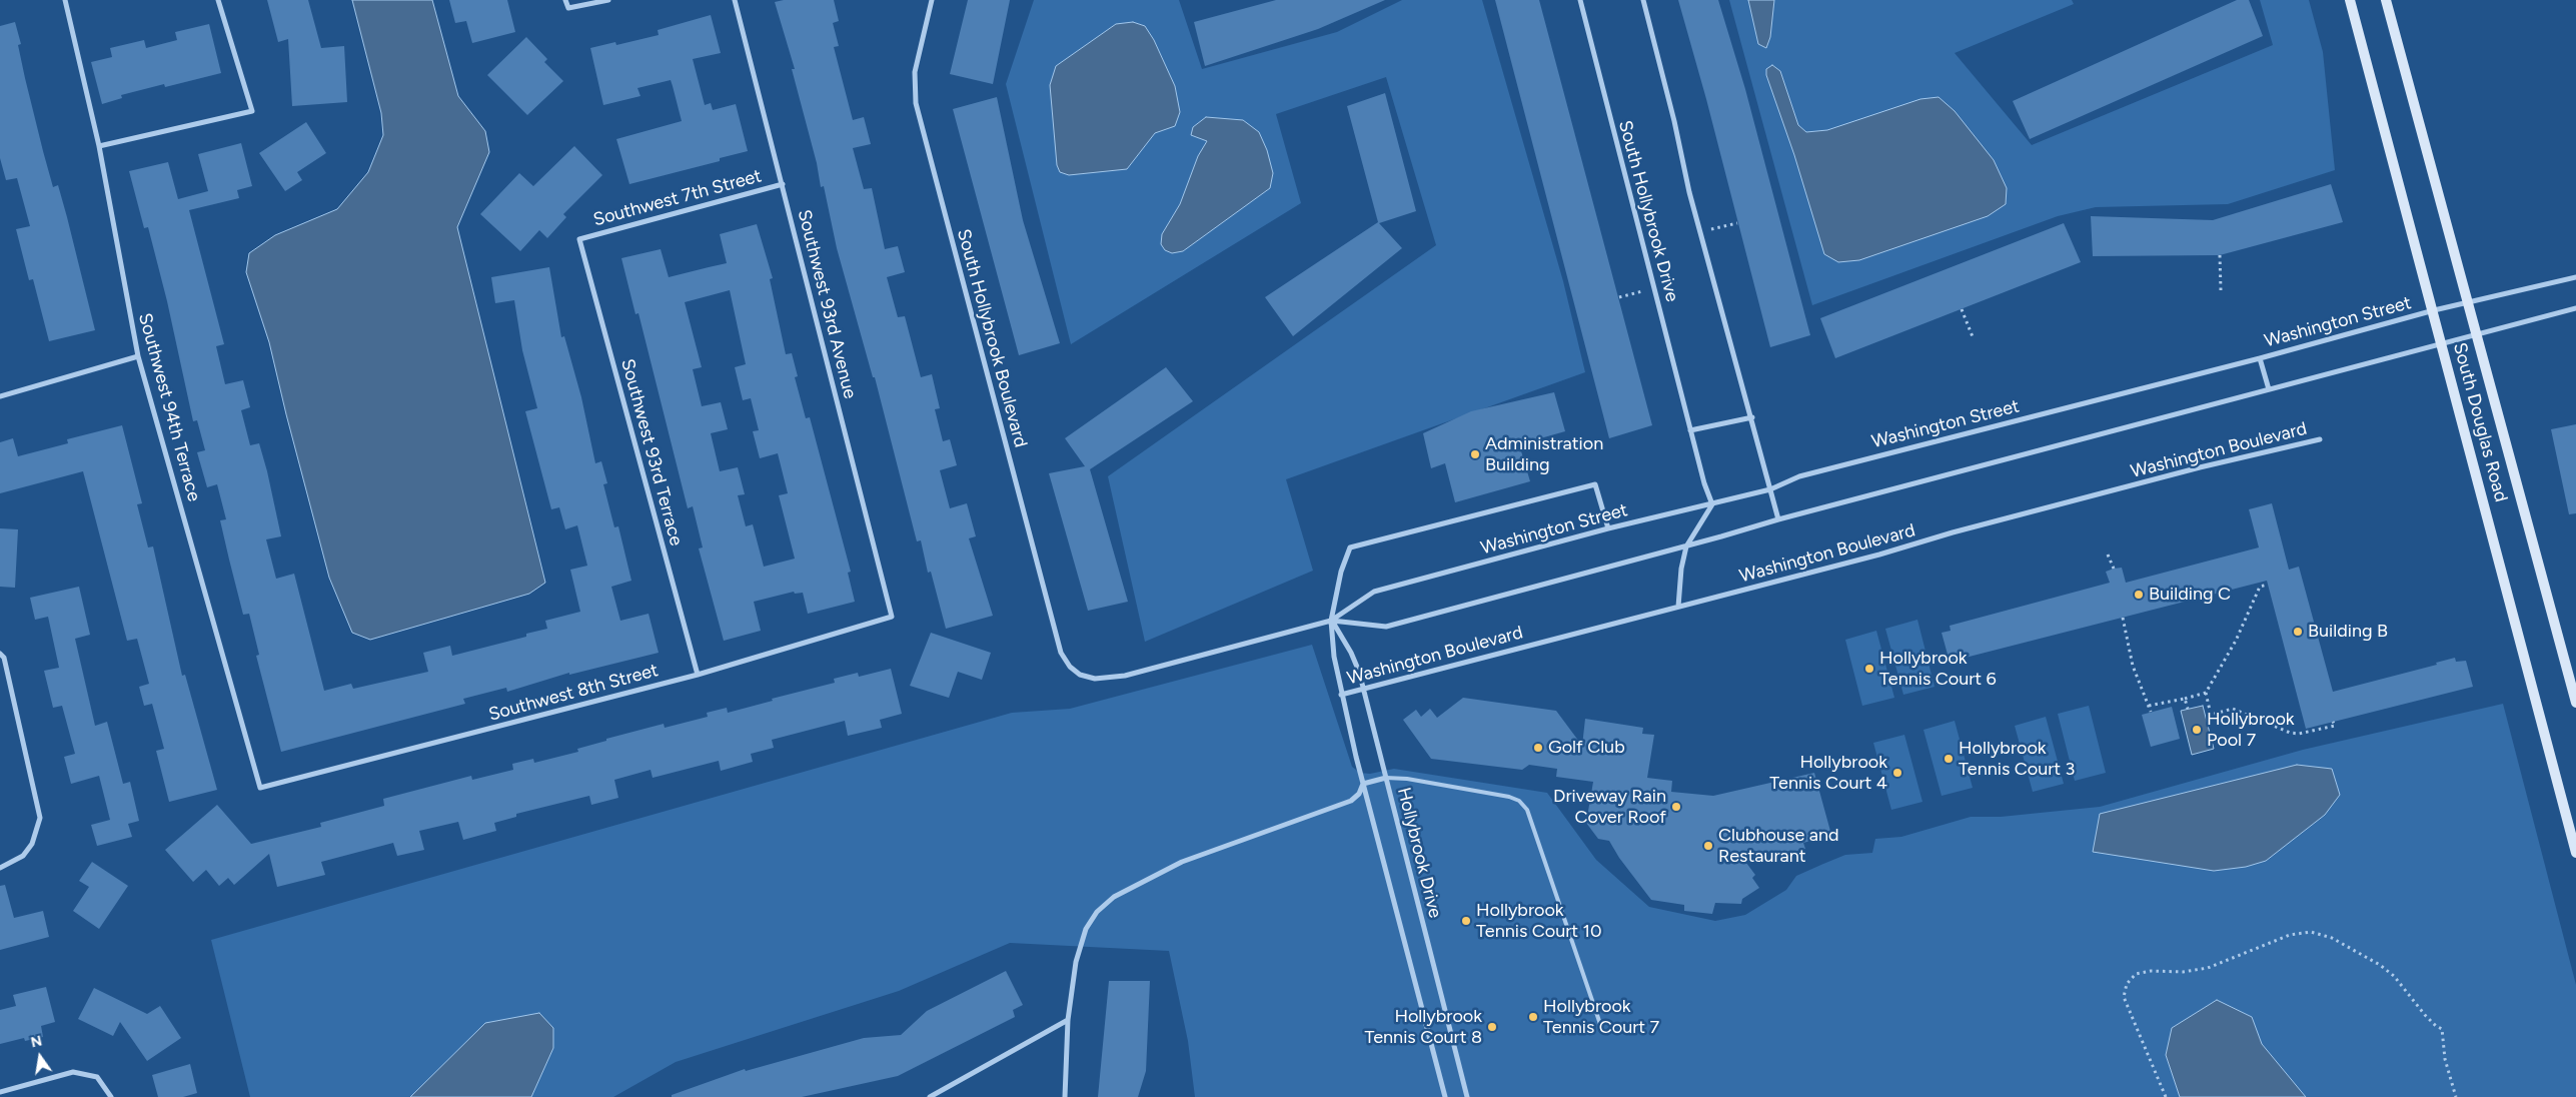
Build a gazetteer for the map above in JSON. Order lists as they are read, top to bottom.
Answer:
{
  "streets": {
    "main road": ["South Douglas Road"],
    "street": [
      "Southwest 7th Street",
      "South Hollybrook Drive",
      "Southwest 93rd Avenue",
      "Washington Street",
      "South Hollybrook Boulevard",
      "Southwest 94th Terrace",
      "Washington Boulevard",
      "Southwest 93rd Terrace",
      "Southwest 8th Street",
      "Hollybrook Drive"
    ]
  },
  "crossings": [
    ["Southwest 7th Street", "Southwest 93rd Avenue"],
    ["Southwest 7th Street", "Southwest 93rd Terrace"],
    ["South Hollybrook Drive", "Washington Street"],
    ["Southwest 93rd Avenue", "Southwest 8th Street"],
    ["Washington Street", "South Hollybrook Boulevard"],
    ["Washington Street", "South Douglas Road"],
    ["Washington Street", "Hollybrook Drive"],
    ["Southwest 94th Terrace", "Southwest 8th Street"],
    ["Washington Boulevard", "Hollybrook Drive"],
    ["Southwest 93rd Terrace", "Southwest 8th Street"]
  ],
  "places": [
    "Administration Building",
    "Building C",
    "Building B",
    "Hollybrook Tennis Court 6",
    "Hollybrook Pool 7",
    "Golf Club",
    "Hollybrook Tennis Court 3",
    "Hollybrook Tennis Court 4",
    "Driveway Rain Cover Roof",
    "Clubhouse and Restaurant",
    "Hollybrook Tennis Court 10",
    "Hollybrook Tennis Court 7",
    "Hollybrook Tennis Court 8"
  ],
  "north": "top"
}
